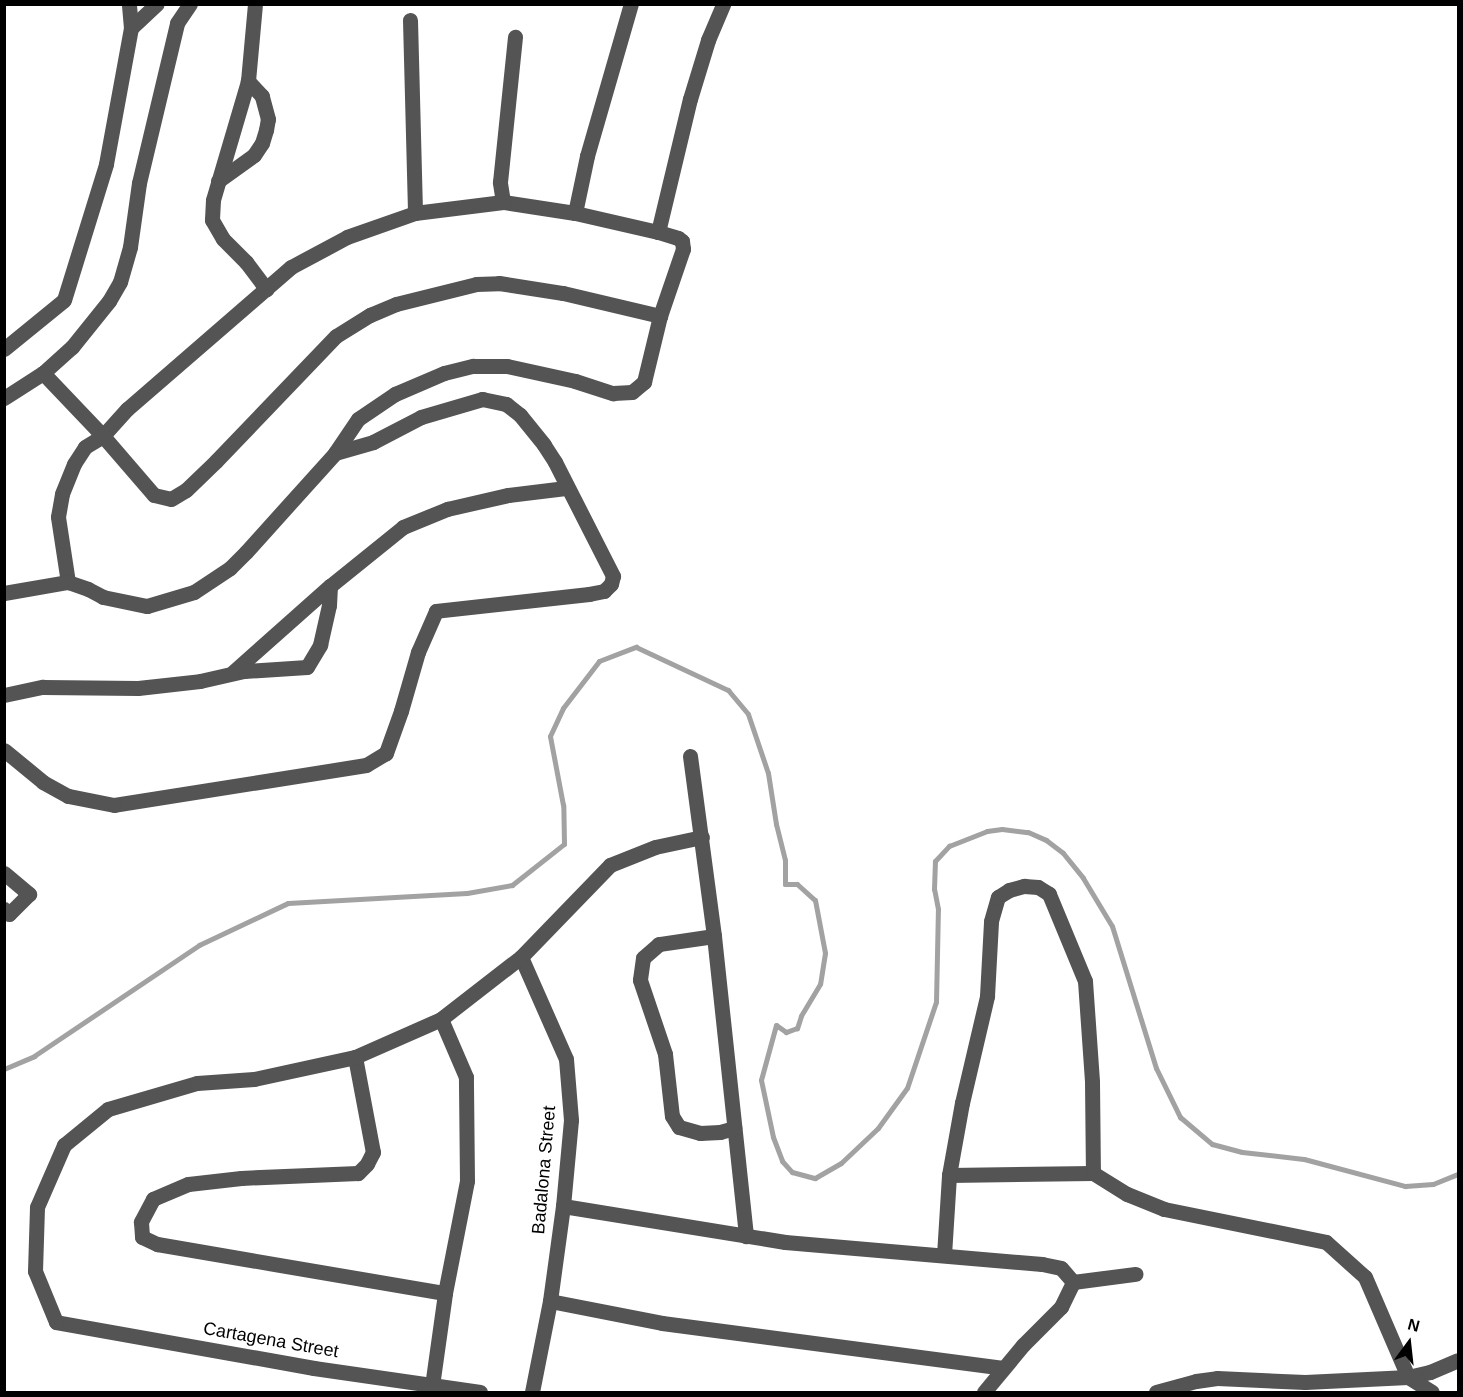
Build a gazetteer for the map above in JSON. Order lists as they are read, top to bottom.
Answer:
{
  "streets": {
    "street": ["Badalona Street", "Cartagena Street"]
  },
  "north": "top"
}
